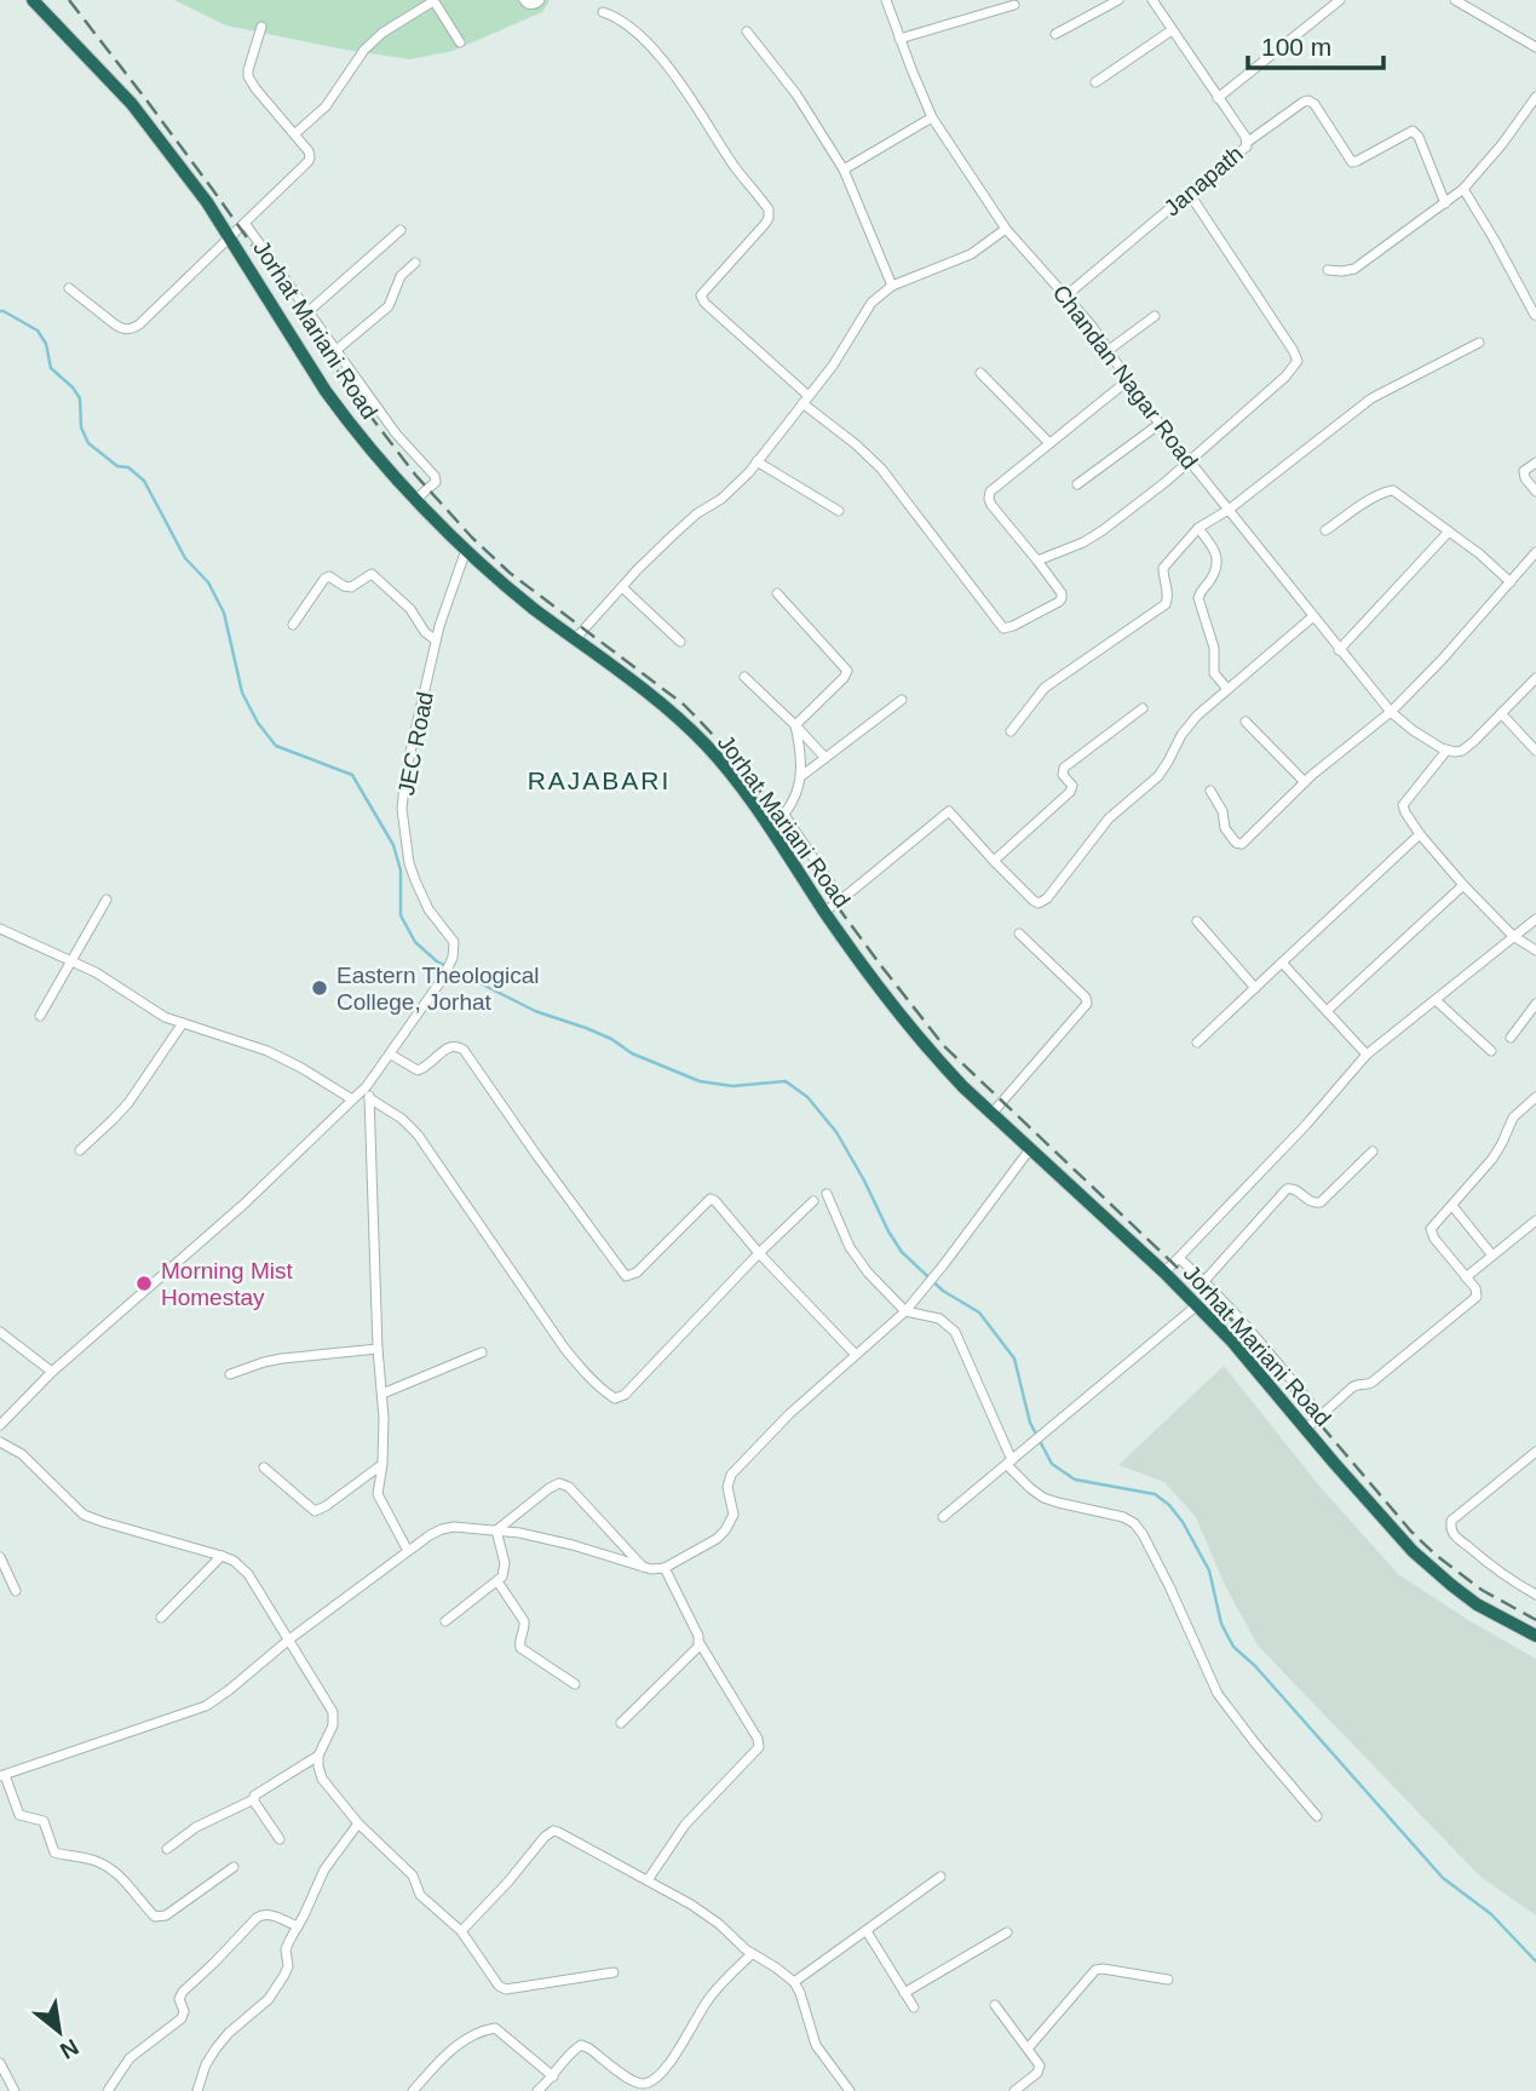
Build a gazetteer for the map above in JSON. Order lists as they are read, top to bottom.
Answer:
{
  "streets": {
    "highway": ["Jorhat Mariani Road"],
    "street": ["Janapath", "Chandan Nagar Road", "JEC Road"]
  },
  "crossings": [
    ["Janapath", "Chandan Nagar Road"],
    ["Jorhat Mariani Road", "JEC Road"]
  ],
  "districts": ["RAJABARI"],
  "places": ["Eastern Theological College, Jorhat", "Morning Mist Homestay"],
  "scale_bar": "100 m",
  "north": "bottom right"
}
